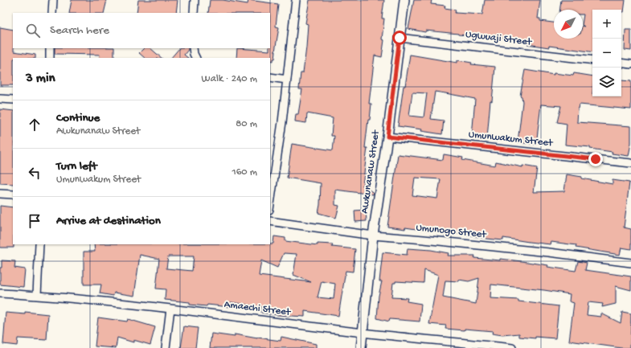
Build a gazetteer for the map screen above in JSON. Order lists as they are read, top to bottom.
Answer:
{
  "streets": {
    "street": [
      "Ugwuaji Street",
      "Umunwakum Street",
      "Awkunanaw Street",
      "Umunogo Street",
      "Amaechi Street"
    ]
  },
  "crossings": [
    ["Ugwuaji Street", "Awkunanaw Street"],
    ["Umunwakum Street", "Awkunanaw Street"],
    ["Awkunanaw Street", "Umunogo Street"],
    ["Awkunanaw Street", "Amaechi Street"]
  ],
  "north": "bottom left",
  "page": {
    "map_buttons": ["+", "−"],
    "search": "Search here",
    "heading": ["3 min", "Walk · 240 m"],
    "list": [
      ["Continue", "Awkunanaw Street", "80 m"],
      ["Turn left", "Umunwakum Street", "160 m"],
      "Arrive at destination"
    ]
  }
}
